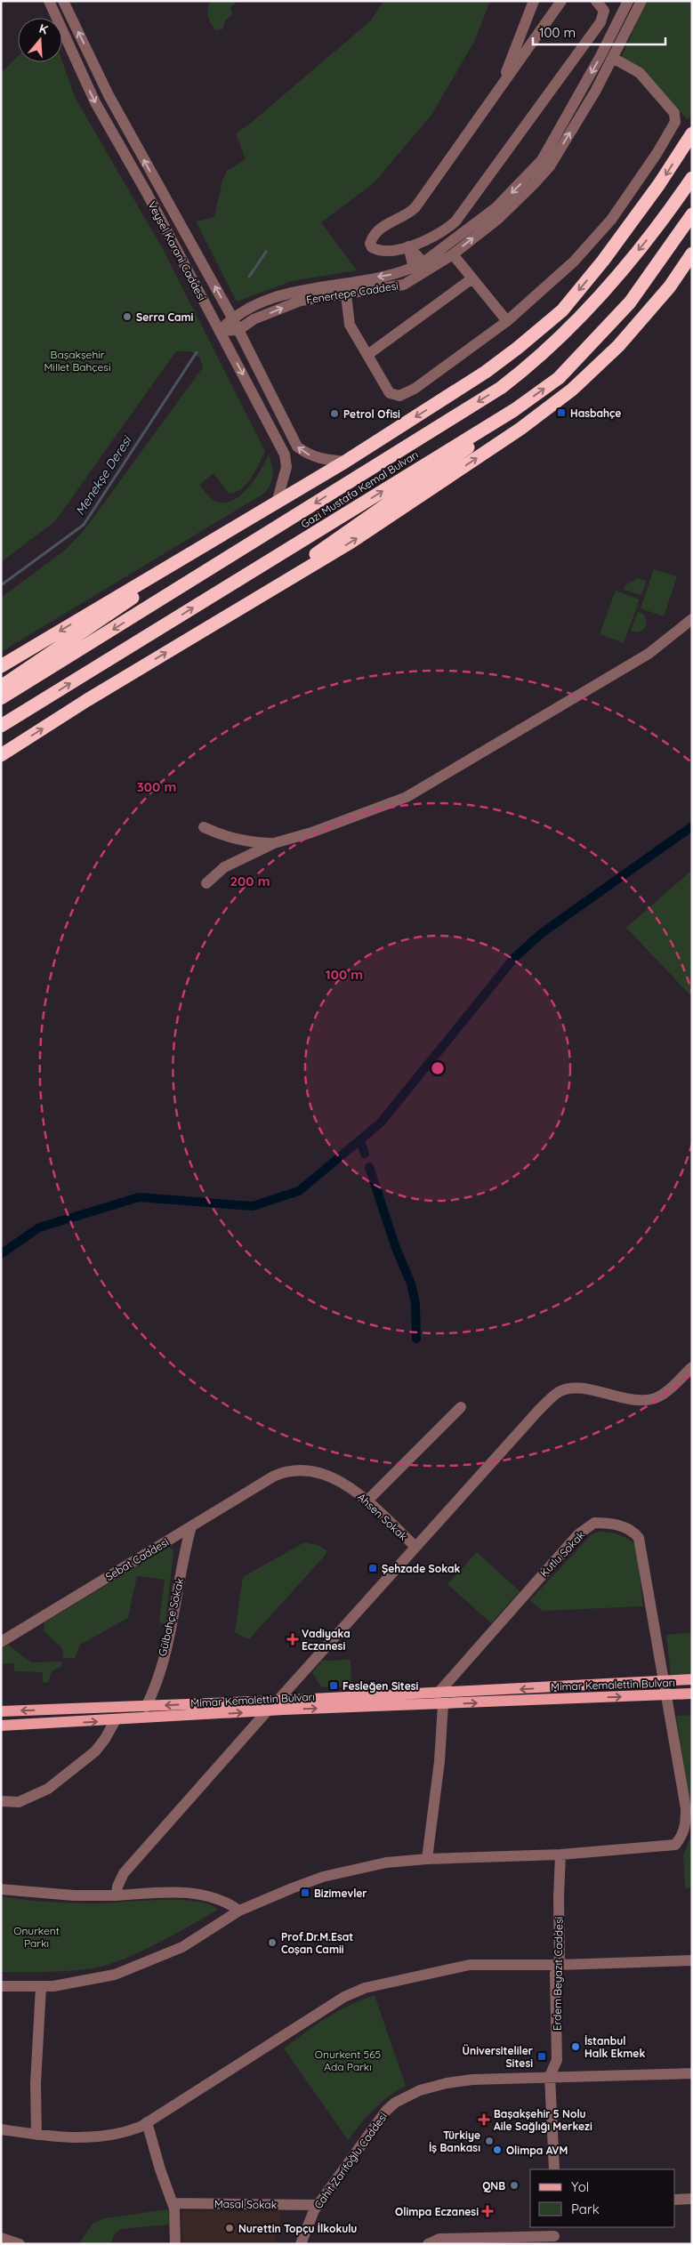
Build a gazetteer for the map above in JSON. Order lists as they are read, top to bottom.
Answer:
{
  "streets": {
    "highway": ["Gazi Mustafa Kemal Bulvarı"],
    "main road": ["Mimar Kemalettin Bulvarı"],
    "street": [
      "Veysel Karani Caddesi",
      "Fenertepe Caddesi",
      "Ahsen Sokak",
      "Kutlu Sokak",
      "Sebat Caddesi",
      "Gülbahçe Sokak",
      "Erdem Beyazıt Caddesi",
      "Cahit Zarifoğlu Caddesi",
      "Masal Sokak"
    ]
  },
  "crossings": [
    ["Veysel Karani Caddesi", "Fenertepe Caddesi"],
    ["Ahsen Sokak", "Sebat Caddesi"],
    ["Kutlu Sokak", "Mimar Kemalettin Bulvarı"],
    ["Sebat Caddesi", "Gülbahçe Sokak"],
    ["Gülbahçe Sokak", "Mimar Kemalettin Bulvarı"],
    ["Erdem Beyazıt Caddesi", "Cahit Zarifoğlu Caddesi"],
    ["Cahit Zarifoğlu Caddesi", "Masal Sokak"]
  ],
  "water": ["Menekşe Deresi"],
  "parks": ["Başakşehir Millet Bahçesi", "Onurkent Parkı", "Onurkent 565 Ada Parkı"],
  "places": {
    "other": [
      "Serra Cami",
      "Petrol Ofisi",
      "Prof.Dr.M.Esat Coşan Camii",
      "İstanbul Halk Ekmek",
      "Türkiye İş Bankası",
      "Olimpa AVM",
      "QNB",
      "Nurettin Topçu İlkokulu"
    ],
    "transit": [
      "Hasbahçe",
      "Şehzade Sokak",
      "Fesleğen Sitesi",
      "Bizimevler",
      "Üniversiteliler Sitesi"
    ],
    "health": ["Vadiyaka Eczanesi", "Başakşehir 5 Nolu Aile Sağlığı Merkezi", "Olimpa Eczanesi"]
  },
  "legend": ["Yol", "Park"],
  "scale_bar": "100 m",
  "north": "top",
  "rings": ["300 m", "200 m", "100 m"]
}
